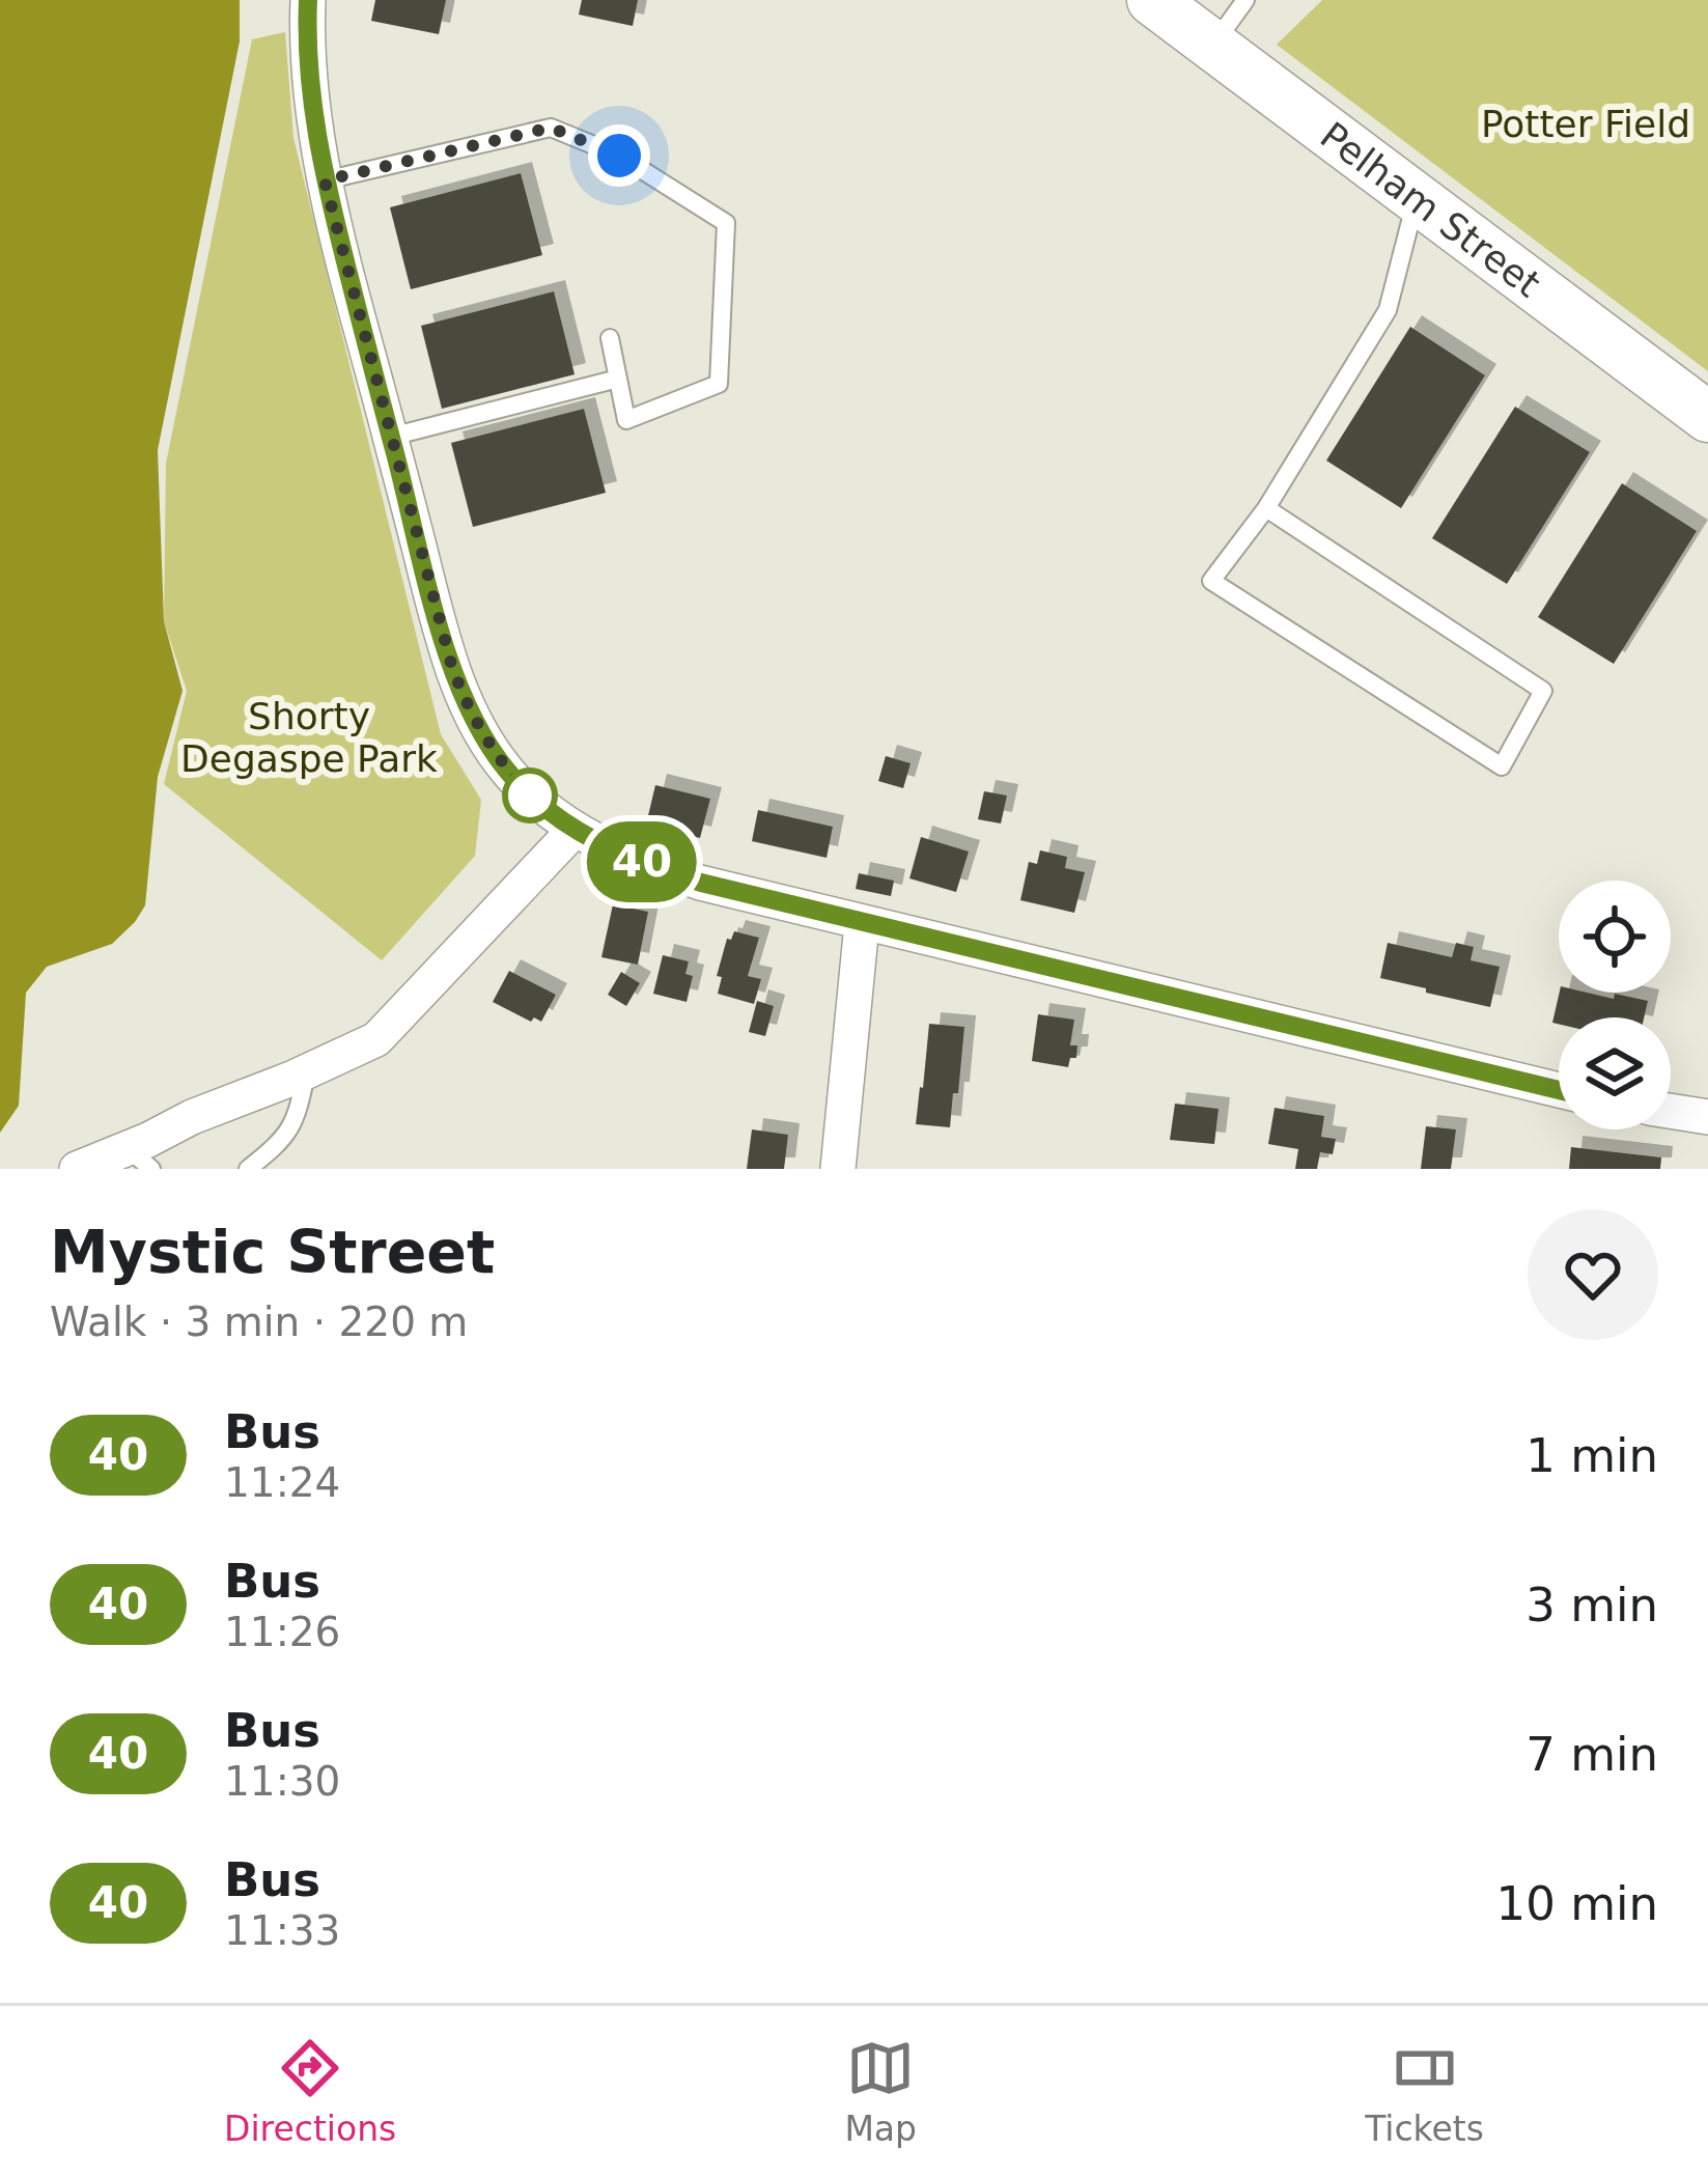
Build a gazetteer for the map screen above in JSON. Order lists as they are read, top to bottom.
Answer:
{
  "streets": {
    "main road": ["Pelham Street"]
  },
  "parks": ["Potter Field", "Shorty Degaspe Park"],
  "lines": ["bus line 40"],
  "page": {
    "on_map": "40",
    "heading": ["Mystic Street", "Walk · 3 min · 220 m"],
    "list": [
      {
        "mark": "40",
        "name": "Bus",
        "note": "11:24",
        "value": "1 min"
      },
      {
        "mark": "40",
        "name": "Bus",
        "note": "11:26",
        "value": "3 min"
      },
      {
        "mark": "40",
        "name": "Bus",
        "note": "11:30",
        "value": "7 min"
      },
      {
        "mark": "40",
        "name": "Bus",
        "note": "11:33",
        "value": "10 min"
      }
    ],
    "tabs": ["Directions", "Map", "Tickets"]
  }
}
